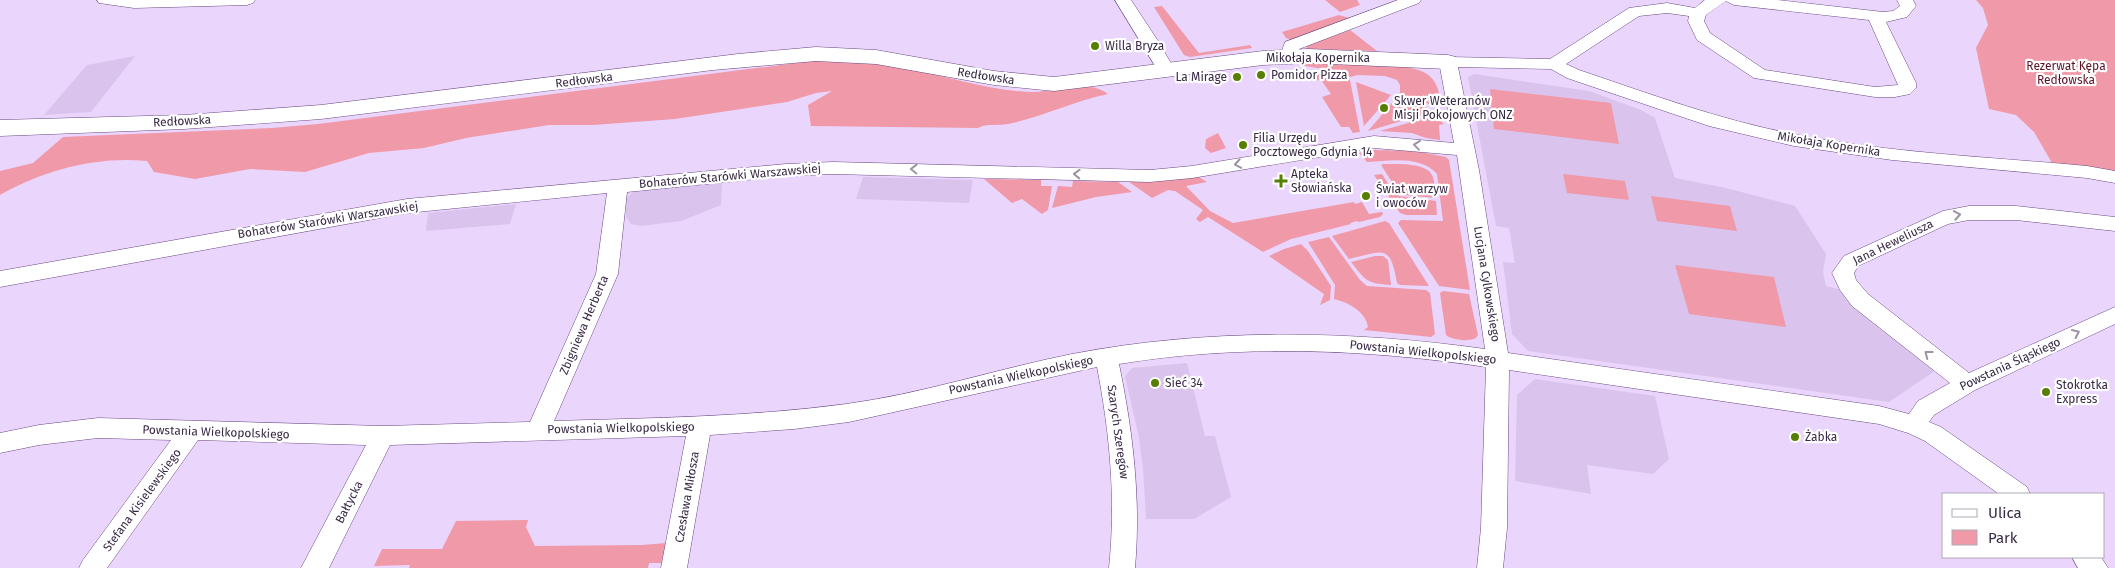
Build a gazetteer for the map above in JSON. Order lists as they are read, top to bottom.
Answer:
{
  "streets": {
    "street": [
      "Mikołaja Kopernika",
      "Redłowska",
      "Bohaterów Starówki Warszawskiej",
      "Jana Heweliusza",
      "Lucjana Cylkowskiego",
      "Zbigniewa Herberta",
      "Powstania Wielkopolskiego",
      "Powstania Śląskiego",
      "Szarych Szeregów",
      "Czesława Miłosza",
      "Stefana Kisielewskiego",
      "Bałtycka"
    ]
  },
  "crossings": [
    ["Mikołaja Kopernika", "Redłowska"],
    ["Mikołaja Kopernika", "Lucjana Cylkowskiego"],
    ["Bohaterów Starówki Warszawskiej", "Lucjana Cylkowskiego"],
    ["Bohaterów Starówki Warszawskiej", "Zbigniewa Herberta"],
    ["Jana Heweliusza", "Powstania Śląskiego"],
    ["Lucjana Cylkowskiego", "Powstania Wielkopolskiego"],
    ["Zbigniewa Herberta", "Powstania Wielkopolskiego"],
    ["Powstania Wielkopolskiego", "Powstania Śląskiego"],
    ["Powstania Wielkopolskiego", "Szarych Szeregów"],
    ["Powstania Wielkopolskiego", "Czesława Miłosza"],
    ["Powstania Wielkopolskiego", "Stefana Kisielewskiego"],
    ["Powstania Wielkopolskiego", "Bałtycka"]
  ],
  "one_way": ["Bohaterów Starówki Warszawskiej", "Powstania Śląskiego"],
  "parks": ["Rezerwat Kępa Redłowska"],
  "places": {
    "other": [
      "Willa Bryza",
      "Pomidor Pizza",
      "La Mirage",
      "Skwer Weteranów Misji Pokojowych ONZ",
      "Filia Urzędu Pocztowego Gdynia 14",
      "Świat warzyw i owoców",
      "Sieć 34",
      "Stokrotka Express",
      "Żabka"
    ],
    "health": ["Apteka Słowiańska"]
  },
  "legend": ["Ulica", "Park"]
}
